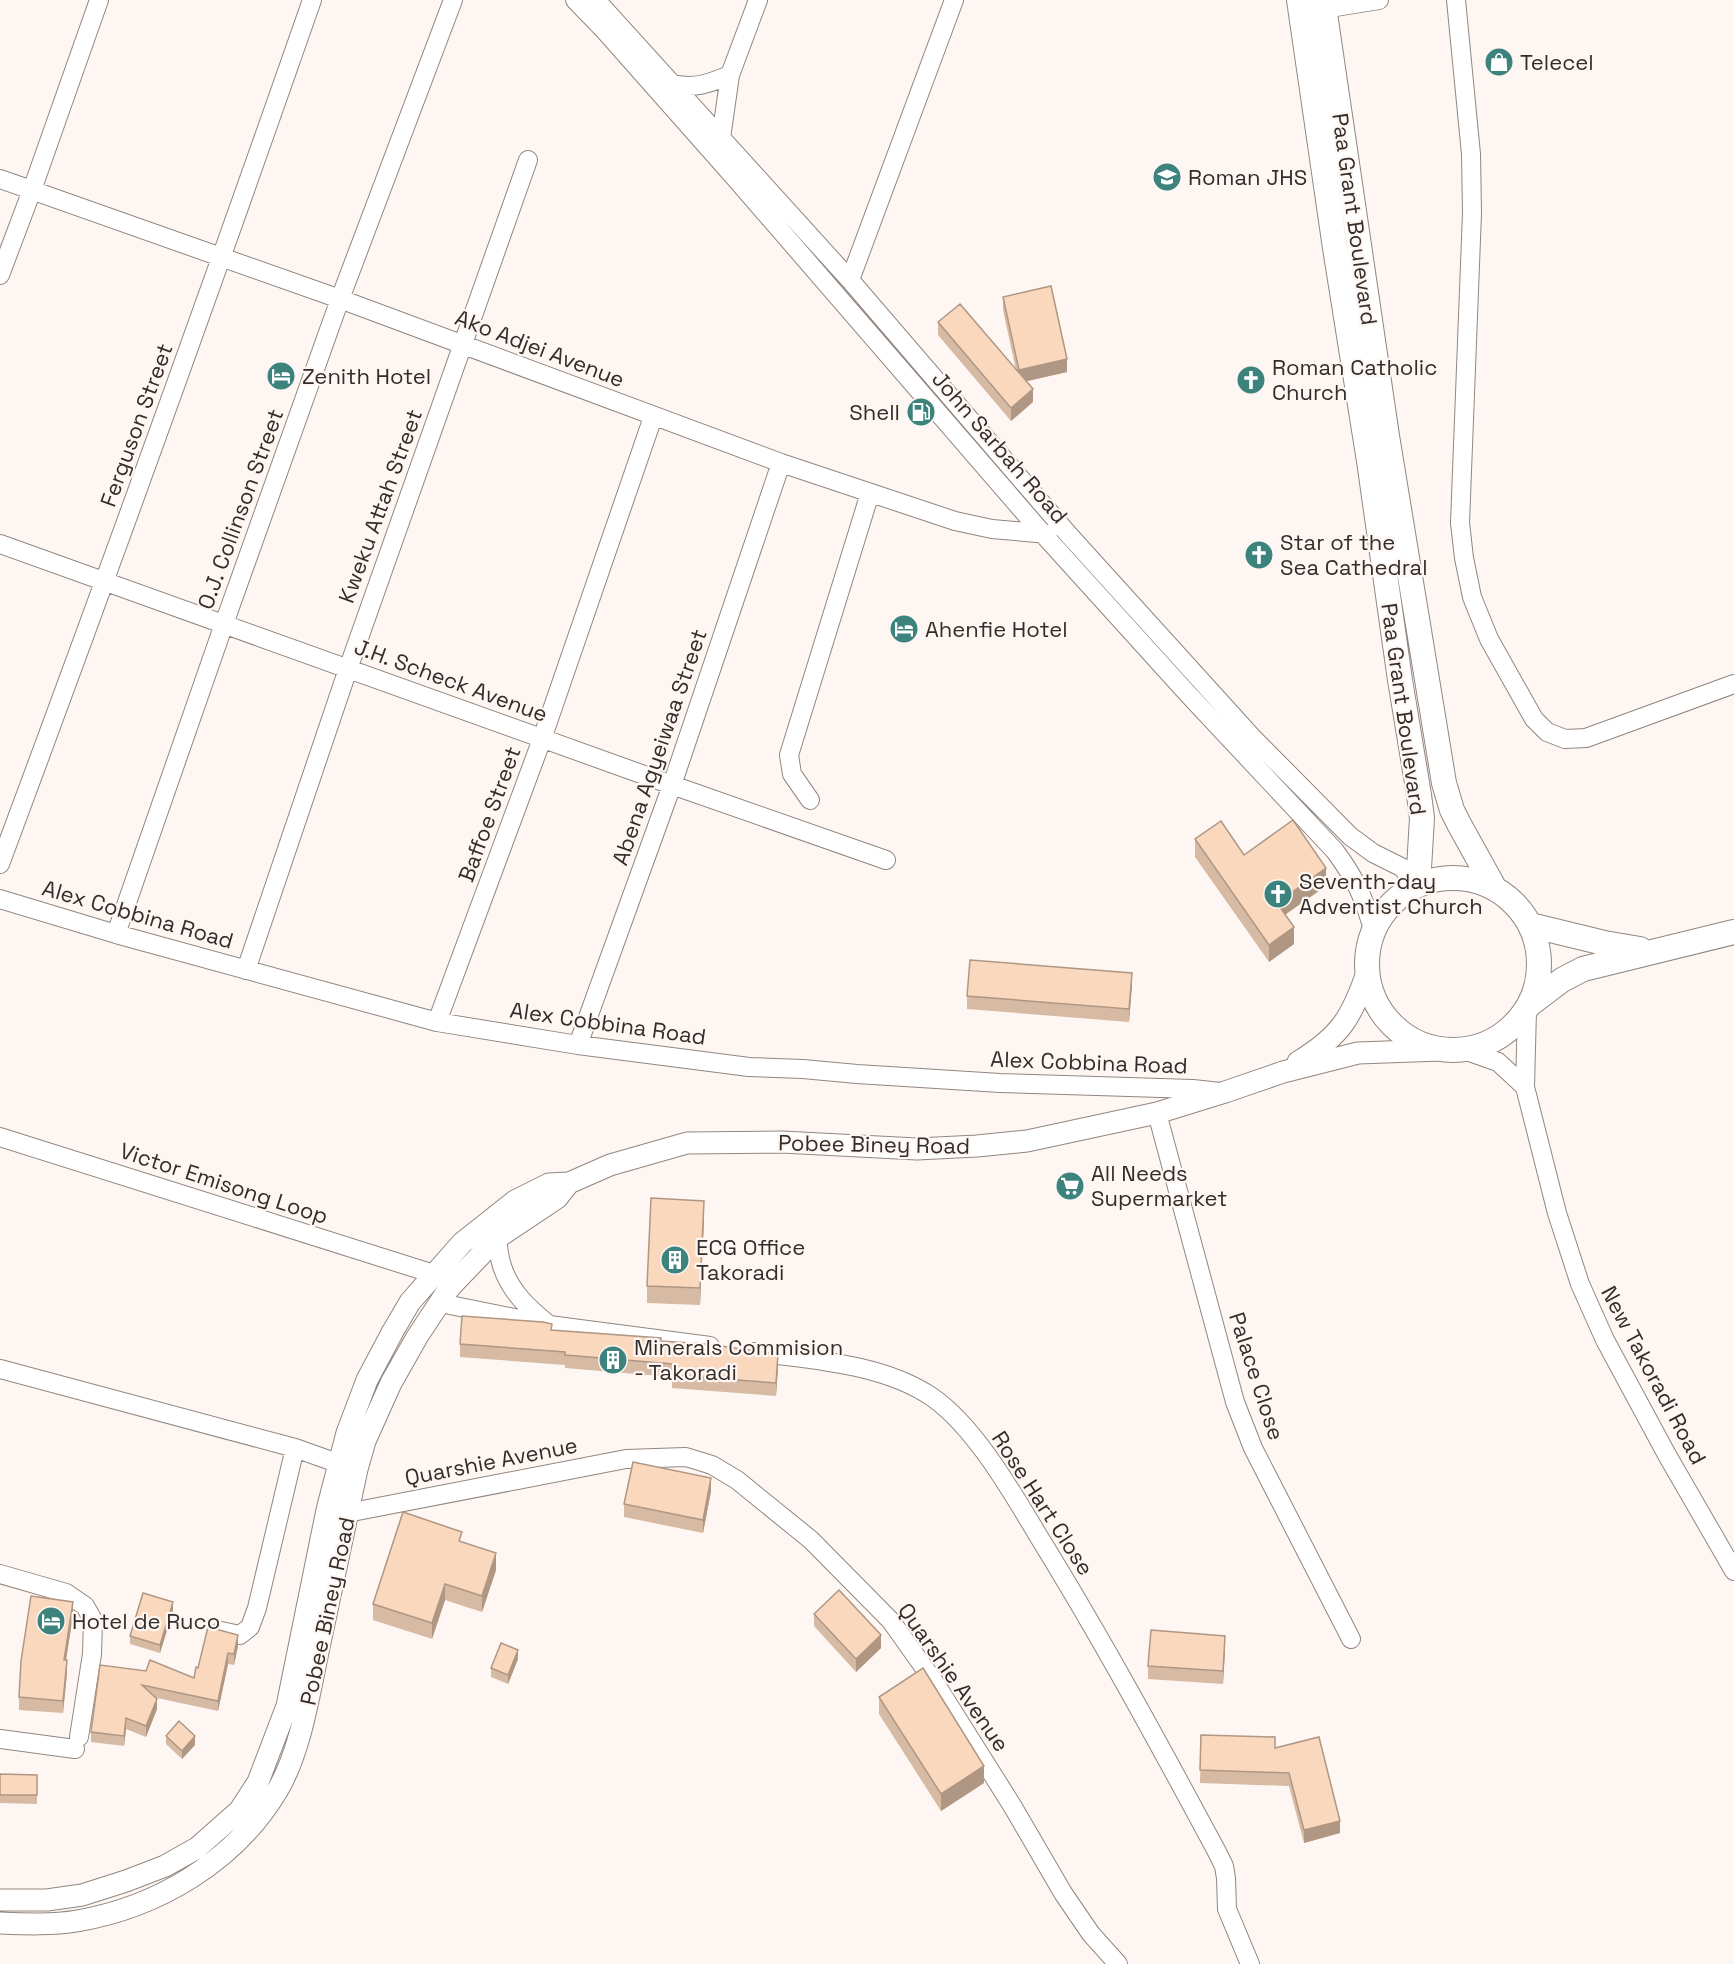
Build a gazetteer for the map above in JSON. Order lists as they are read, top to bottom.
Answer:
{
  "streets": {
    "main road": ["Paa Grant Boulevard"],
    "street": [
      "Ako Adjei Avenue",
      "Ferguson Street",
      "John Sarbah Road",
      "Kweku Attah Street",
      "O.J. Collinson Street",
      "J.H. Scheck Avenue",
      "Abena Agyeiwaa Street",
      "Baffoe Street",
      "Alex Cobbina Road",
      "Pobee Biney Road",
      "Victor Emisong Loop",
      "New Takoradi Road",
      "Palace Close",
      "Quarshie Avenue",
      "Rose Hart Close"
    ]
  },
  "crossings": [
    ["Paa Grant Boulevard", "John Sarbah Road"],
    ["Paa Grant Boulevard", "New Takoradi Road"],
    ["Ako Adjei Avenue", "Ferguson Street"],
    ["Ako Adjei Avenue", "John Sarbah Road"],
    ["Ako Adjei Avenue", "Kweku Attah Street"],
    ["Ako Adjei Avenue", "O.J. Collinson Street"],
    ["Ako Adjei Avenue", "Abena Agyeiwaa Street"],
    ["Ako Adjei Avenue", "Baffoe Street"],
    ["Ferguson Street", "J.H. Scheck Avenue"],
    ["John Sarbah Road", "New Takoradi Road"],
    ["Kweku Attah Street", "J.H. Scheck Avenue"],
    ["Kweku Attah Street", "Alex Cobbina Road"],
    ["O.J. Collinson Street", "J.H. Scheck Avenue"],
    ["O.J. Collinson Street", "Alex Cobbina Road"],
    ["J.H. Scheck Avenue", "Abena Agyeiwaa Street"],
    ["J.H. Scheck Avenue", "Baffoe Street"],
    ["Abena Agyeiwaa Street", "Alex Cobbina Road"],
    ["Baffoe Street", "Alex Cobbina Road"],
    ["Alex Cobbina Road", "Pobee Biney Road"],
    ["Pobee Biney Road", "Victor Emisong Loop"],
    ["Pobee Biney Road", "Palace Close"],
    ["Pobee Biney Road", "Quarshie Avenue"],
    ["Pobee Biney Road", "Rose Hart Close"]
  ],
  "places": {
    "shop": ["Telecel"],
    "school or university": ["Roman JHS"],
    "hotel": ["Zenith Hotel", "Ahenfie Hotel", "Hotel de Ruco"],
    "church": ["Roman Catholic Church", "Star of the Sea Cathedral", "Seventh-day Adventist Church"],
    "fuel station": ["Shell"],
    "supermarket": ["All Needs Supermarket"],
    "building": ["ECG Office Takoradi", "Minerals Commision - Takoradi"]
  }
}
